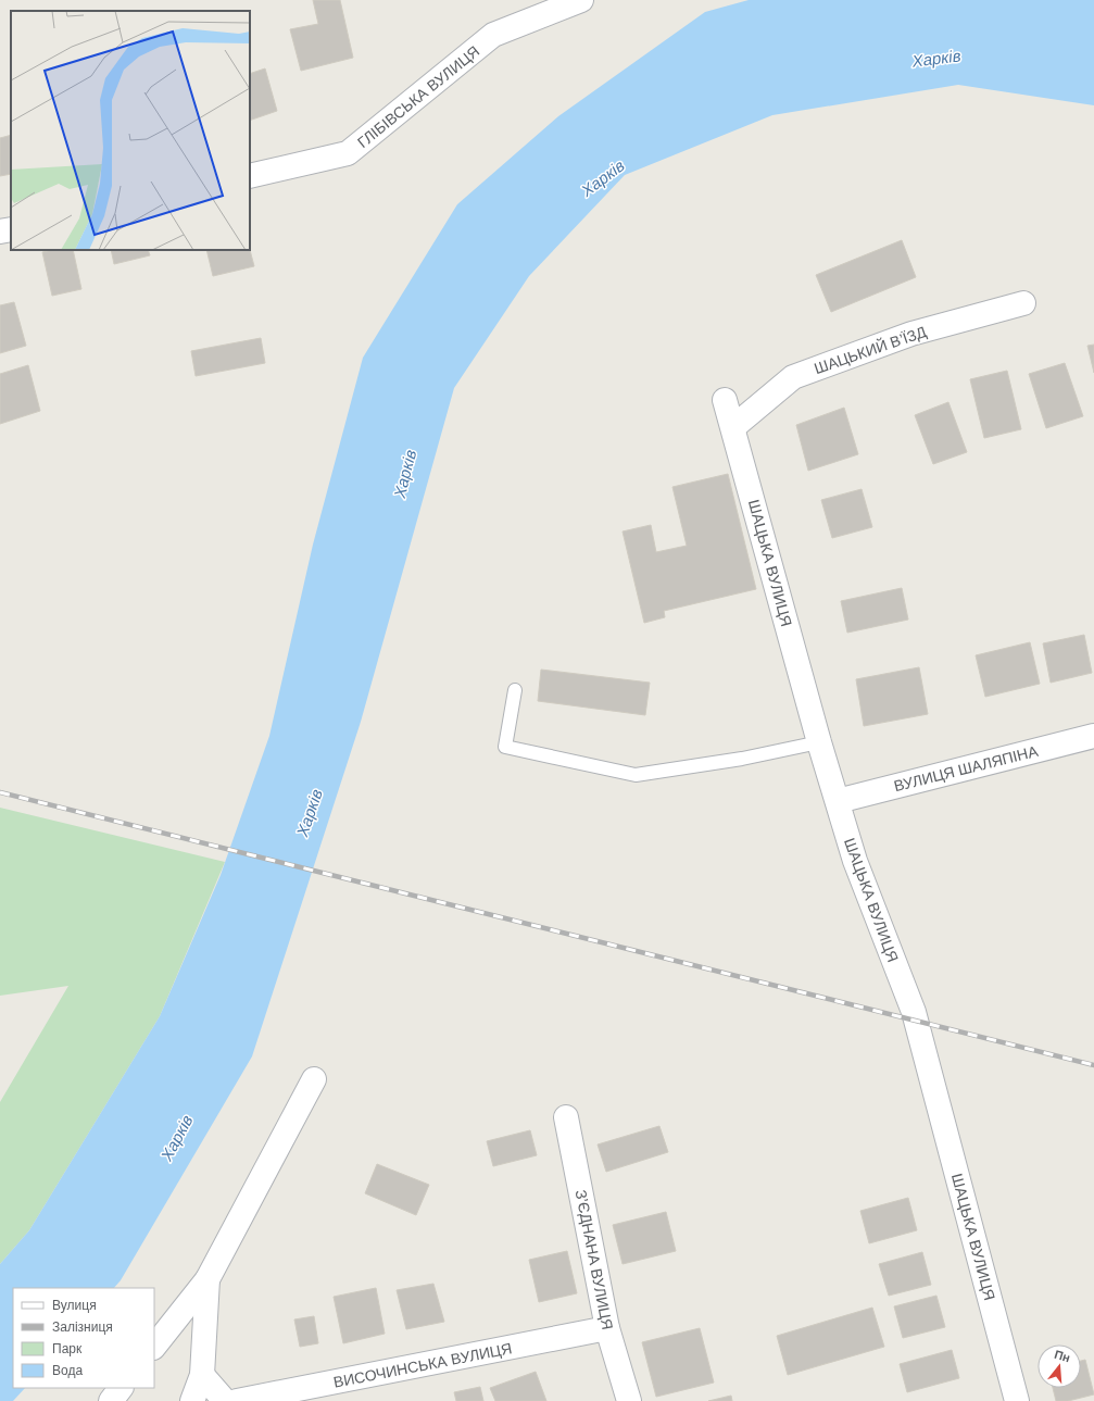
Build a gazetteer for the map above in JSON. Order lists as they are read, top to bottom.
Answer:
{
  "streets": {
    "street": [
      "ГЛІБІВСЬКА ВУЛИЦЯ",
      "ШАЦЬКИЙ В’ЇЗД",
      "ШАЦЬКА ВУЛИЦЯ",
      "ВУЛИЦЯ ШАЛЯПІНА",
      "З’ЄДНАНА ВУЛИЦЯ",
      "ВИСОЧИНСЬКА ВУЛИЦЯ"
    ]
  },
  "crossings": [
    ["ШАЦЬКИЙ В’ЇЗД", "ШАЦЬКА ВУЛИЦЯ"],
    ["ШАЦЬКА ВУЛИЦЯ", "ВУЛИЦЯ ШАЛЯПІНА"],
    ["З’ЄДНАНА ВУЛИЦЯ", "ВИСОЧИНСЬКА ВУЛИЦЯ"]
  ],
  "water": ["Харків"],
  "legend": [
    "Вулиця",
    "Залізниця",
    "Парк",
    "Вода"
  ],
  "north": "top"
}
